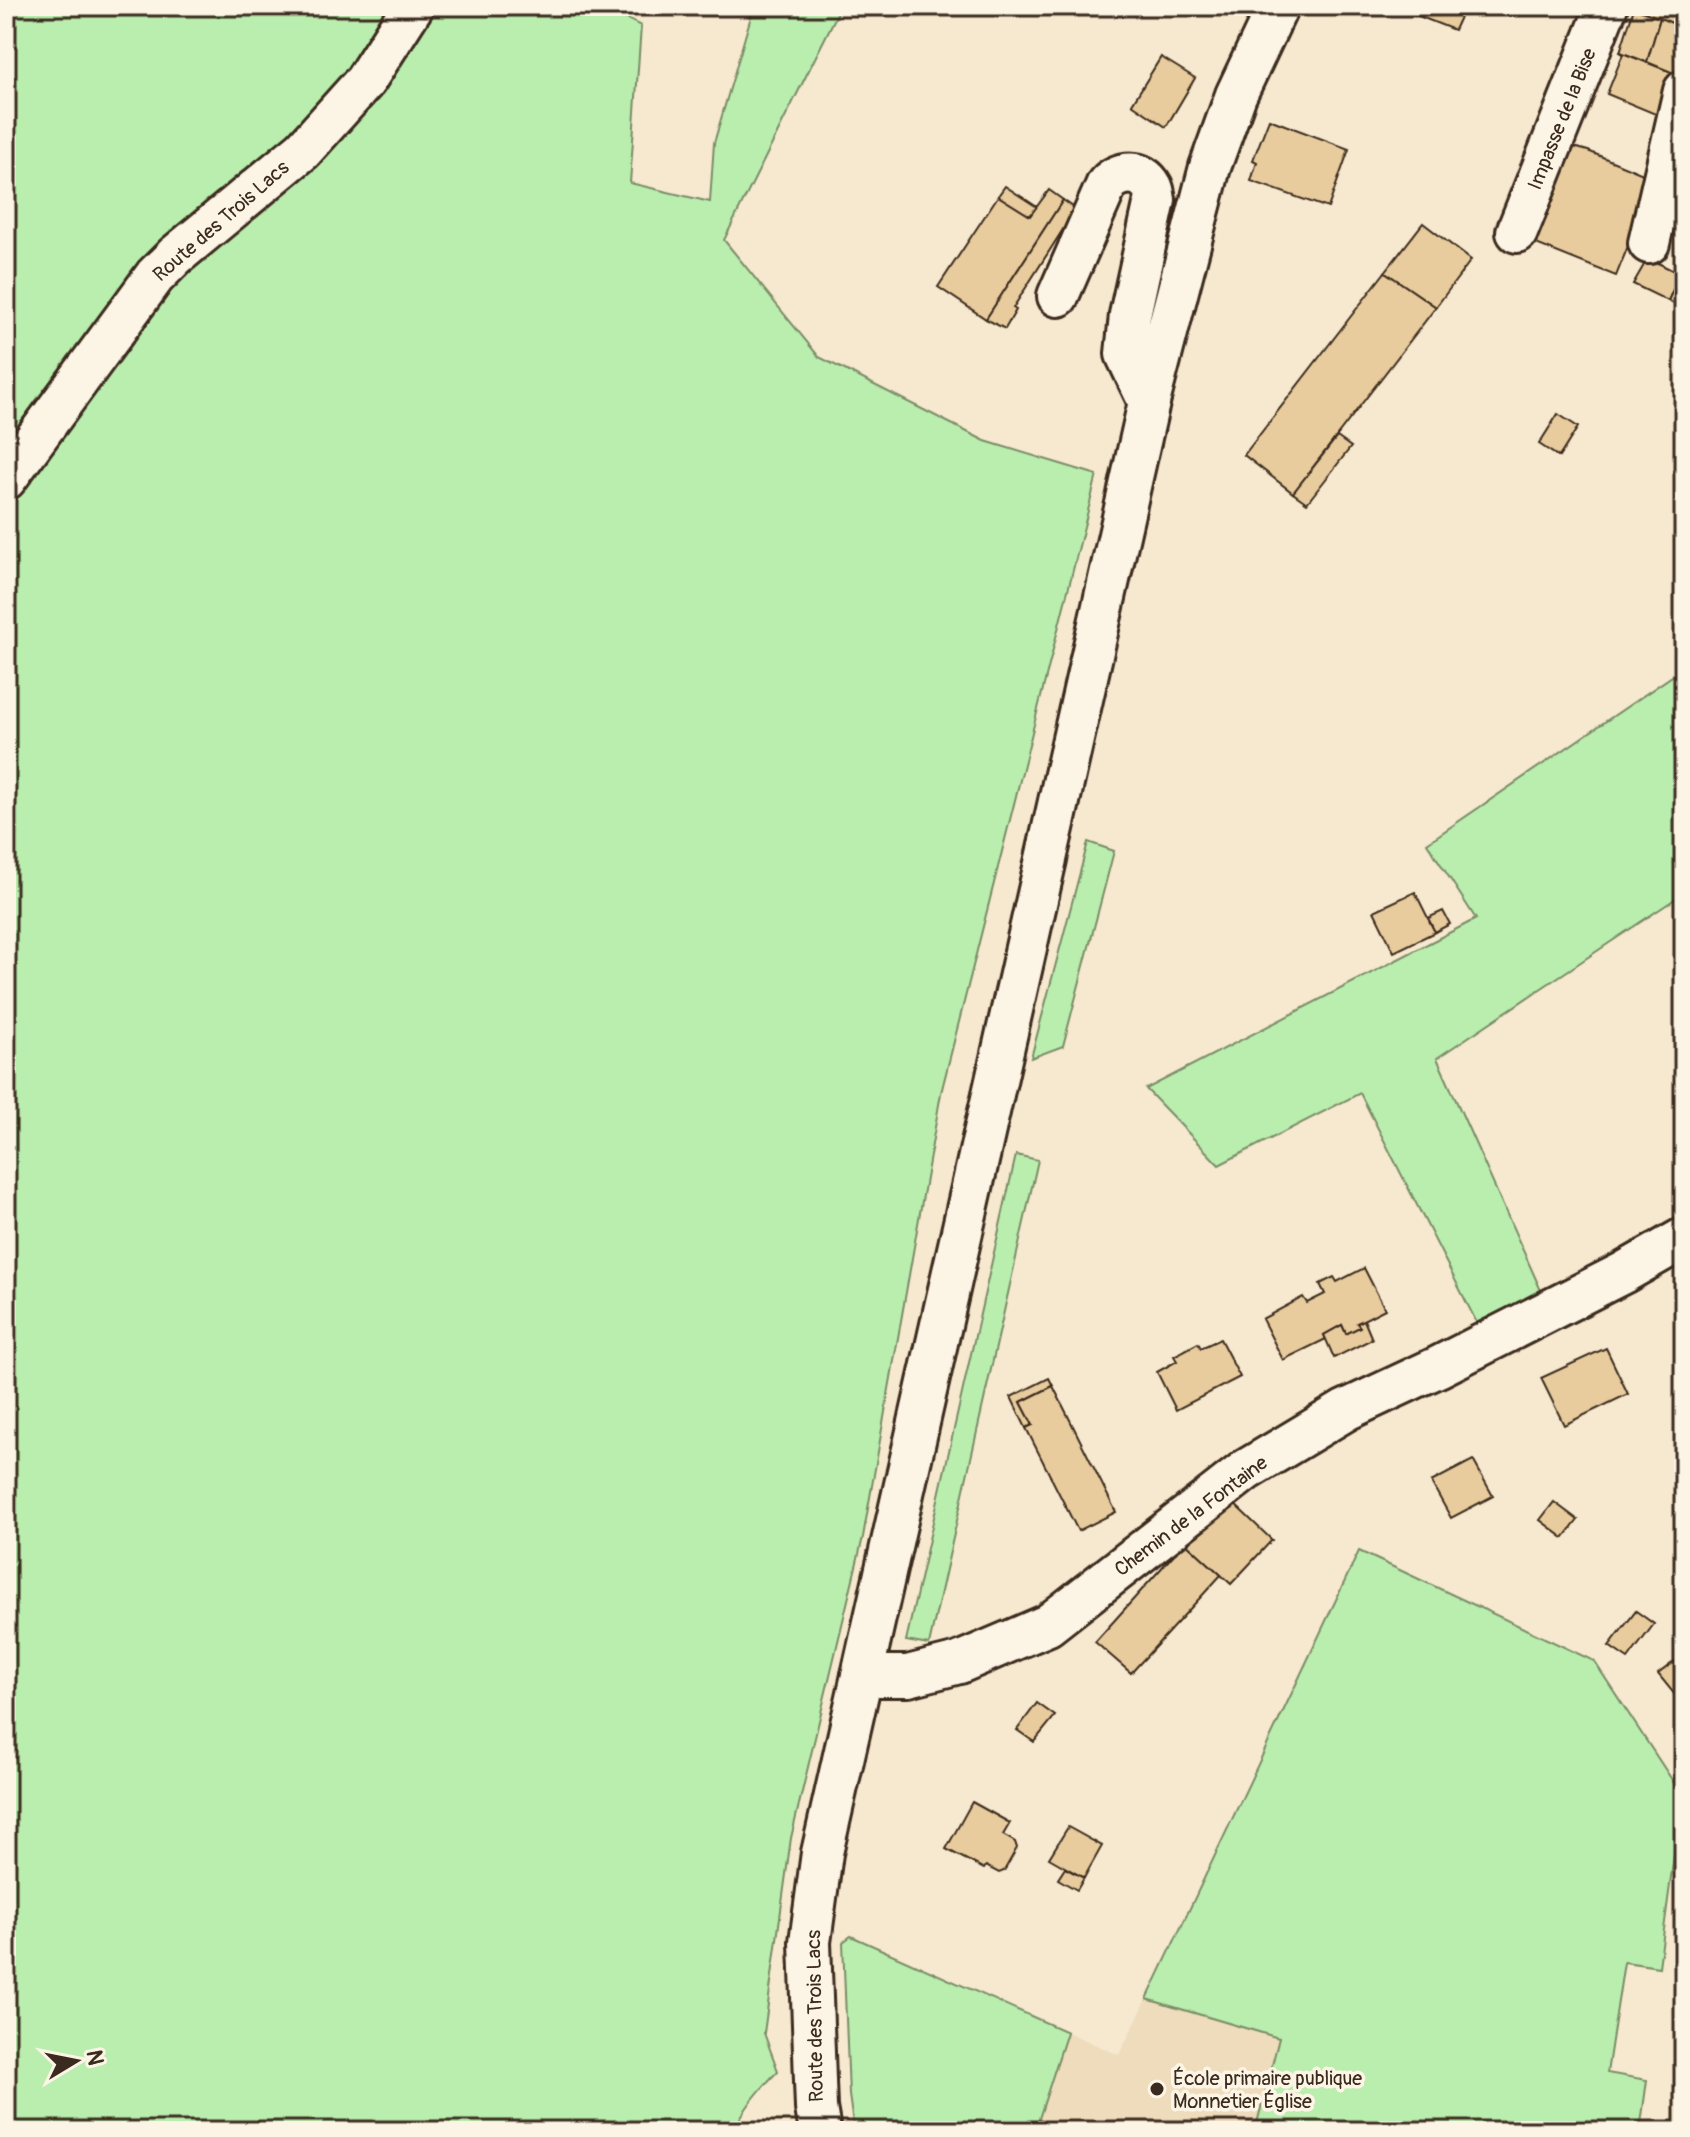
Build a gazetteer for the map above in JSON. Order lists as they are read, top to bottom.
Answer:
{
  "streets": {
    "street": ["Impasse de la Bise", "Route des Trois Lacs", "Chemin de la Fontaine"]
  },
  "crossings": [
    ["Route des Trois Lacs", "Chemin de la Fontaine"]
  ],
  "places": ["École primaire publique Monnetier Église"],
  "north": "right"
}
